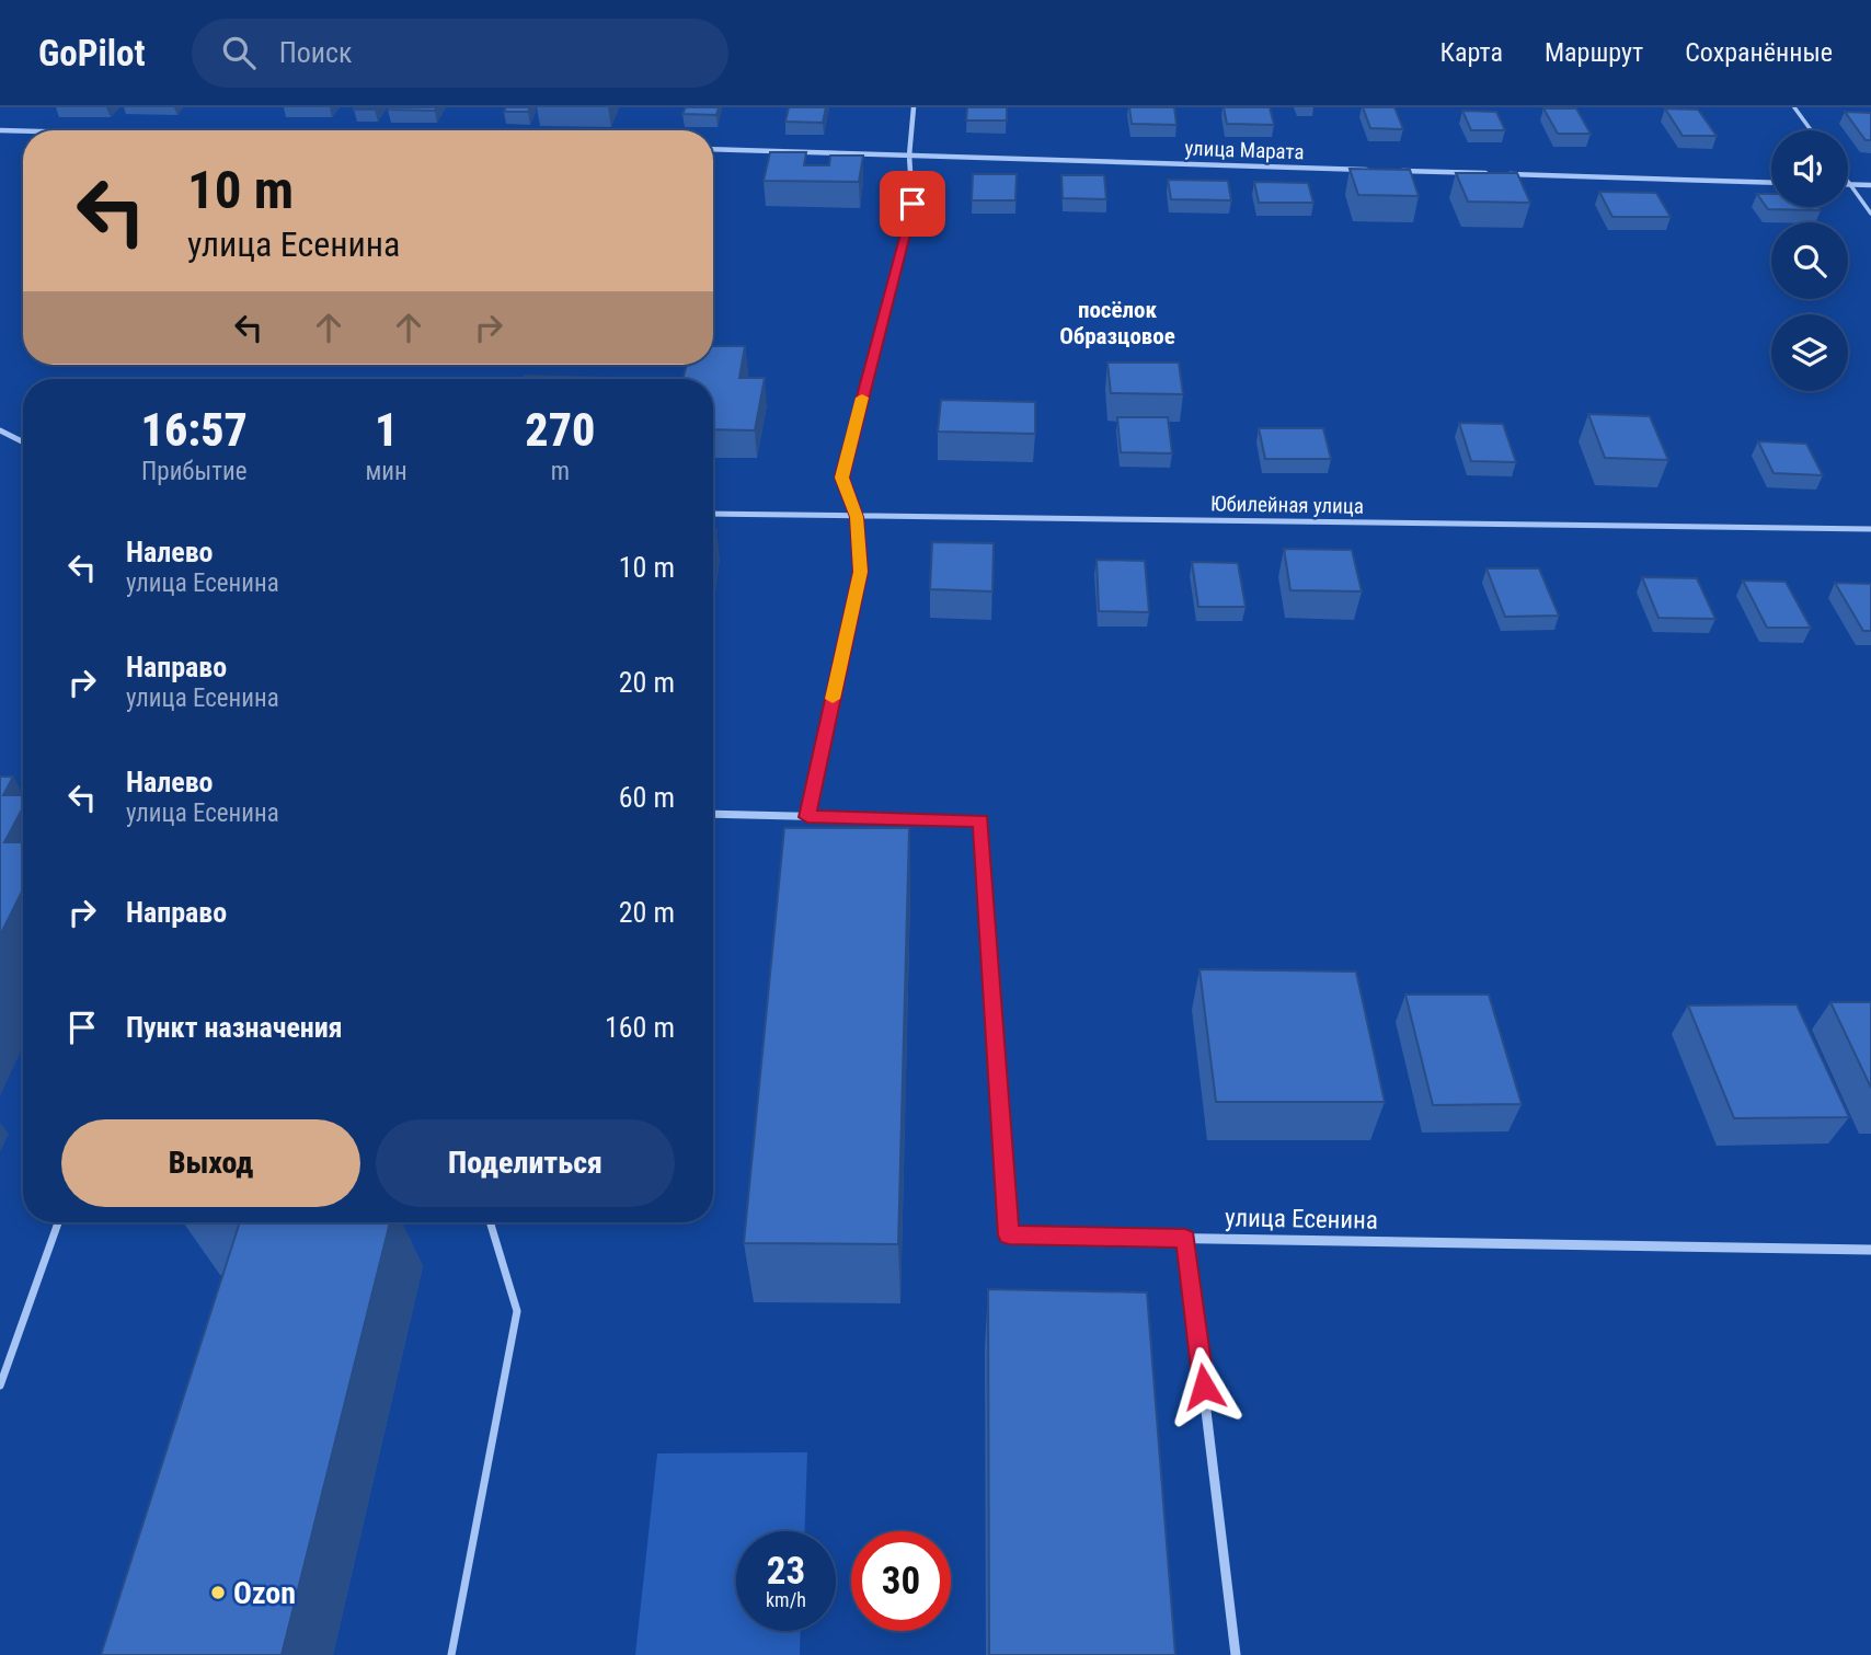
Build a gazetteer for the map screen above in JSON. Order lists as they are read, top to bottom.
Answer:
{
  "streets": {
    "street": ["улица Марата", "Юбилейная улица", "улица Есенина"]
  },
  "districts": ["посёлок Образцовое"],
  "places": ["Ozon"],
  "page": {
    "header": "GoPilot",
    "search": "Поиск",
    "nav": ["Карта", "Маршрут", "Сохранённые"],
    "turn": ["10 m", "улица Есенина"],
    "eta": [
      "16:57",
      "Прибытие",
      "1",
      "мин",
      "270",
      "m"
    ],
    "list": [
      {
        "name": "Налево",
        "note": "улица Есенина",
        "value": "10 m"
      },
      {
        "name": "Направо",
        "note": "улица Есенина",
        "value": "20 m"
      },
      {
        "name": "Налево",
        "note": "улица Есенина",
        "value": "60 m"
      },
      {
        "name": "Направо",
        "value": "20 m"
      },
      {
        "name": "Пункт назначения",
        "value": "160 m"
      }
    ],
    "buttons": ["Выход", "Поделиться"],
    "speed": "23 km/h",
    "limit": "30"
  }
}
